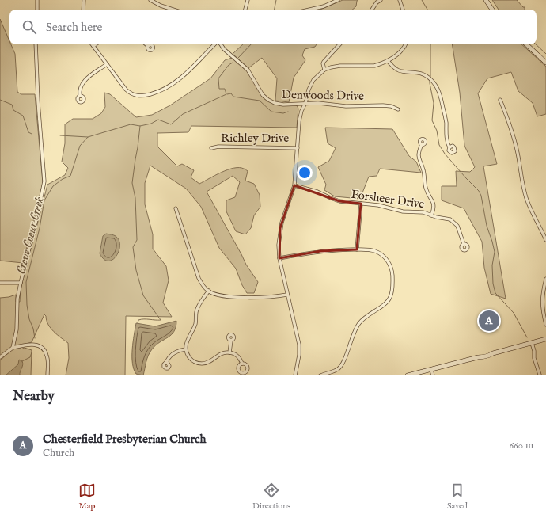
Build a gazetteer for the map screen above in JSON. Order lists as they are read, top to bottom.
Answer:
{
  "streets": {
    "street": ["Denwoods Drive", "Richley Drive", "Forsheer Drive"]
  },
  "water": ["Creve Coeur Creek"],
  "page": {
    "search": "Search here",
    "pins": "A",
    "heading": "Nearby",
    "list": [
      {
        "mark": "A",
        "name": "Chesterfield Presbyterian Church",
        "note": "Church",
        "value": "660 m"
      }
    ],
    "nav": ["Map", "Directions", "Saved"]
  }
}
